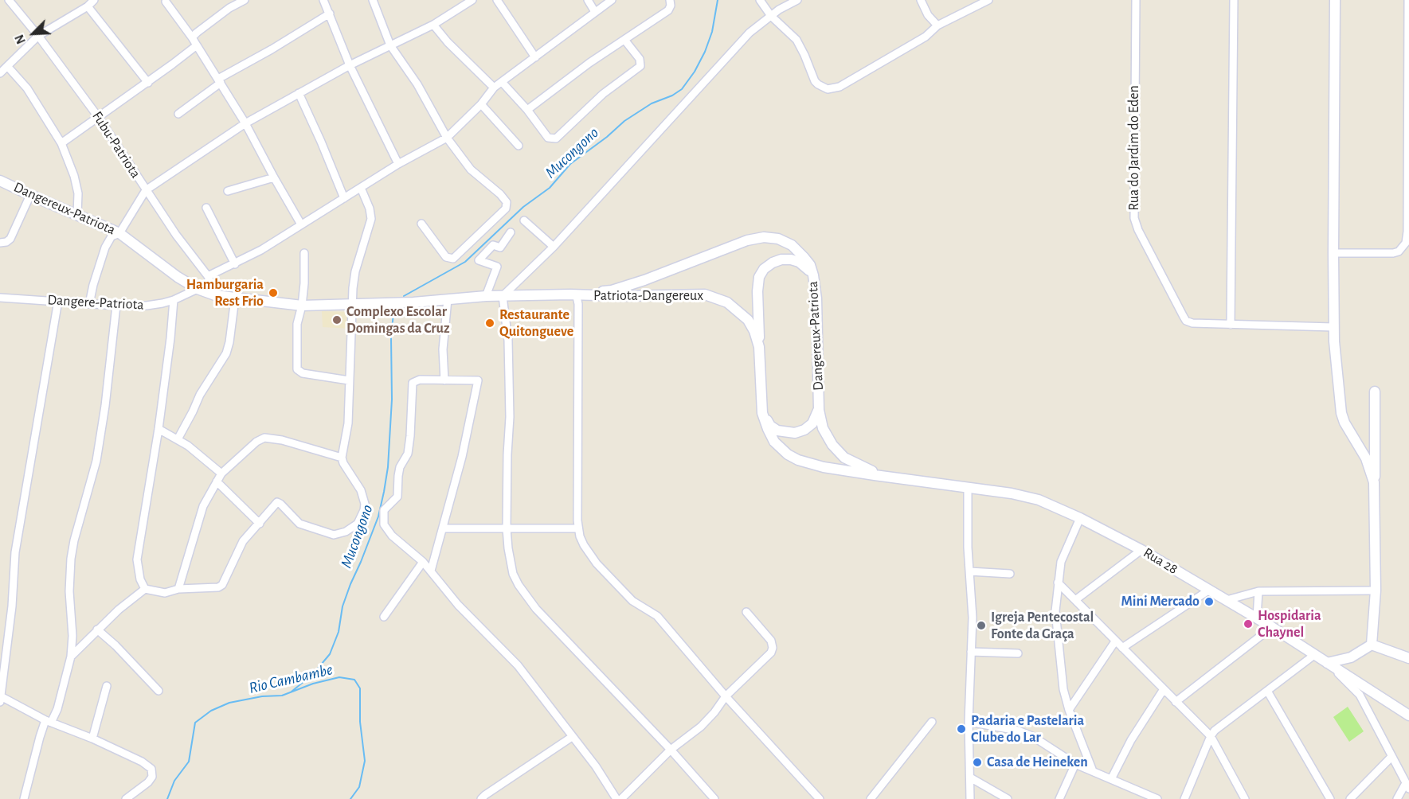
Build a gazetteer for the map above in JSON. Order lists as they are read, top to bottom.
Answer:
{
  "streets": {
    "street": [
      "Fubu-Patriota",
      "Rua do Jardim do Eden",
      "Dangereux-Patriota",
      "Patriota-Dangereux",
      "Dangere-Patriota",
      "Rua 28"
    ]
  },
  "crossings": [
    ["Dangereux-Patriota", "Patriota-Dangereux"],
    ["Dangereux-Patriota", "Dangere-Patriota"],
    ["Dangereux-Patriota", "Rua 28"],
    ["Patriota-Dangereux", "Rua 28"]
  ],
  "water": ["Mucongono", "Rio Cambambe"],
  "places": [
    "Hamburgaria Rest Frio",
    "Complexo Escolar Domingas da Cruz",
    "Restaurante Quitongueve",
    "Mini Mercado",
    "Hospidaria Chaynel",
    "Igreja Pentecostal Fonte da Graça",
    "Padaria e Pastelaria Clube do Lar",
    "Casa de Heineken"
  ],
  "north": "bottom left"
}
